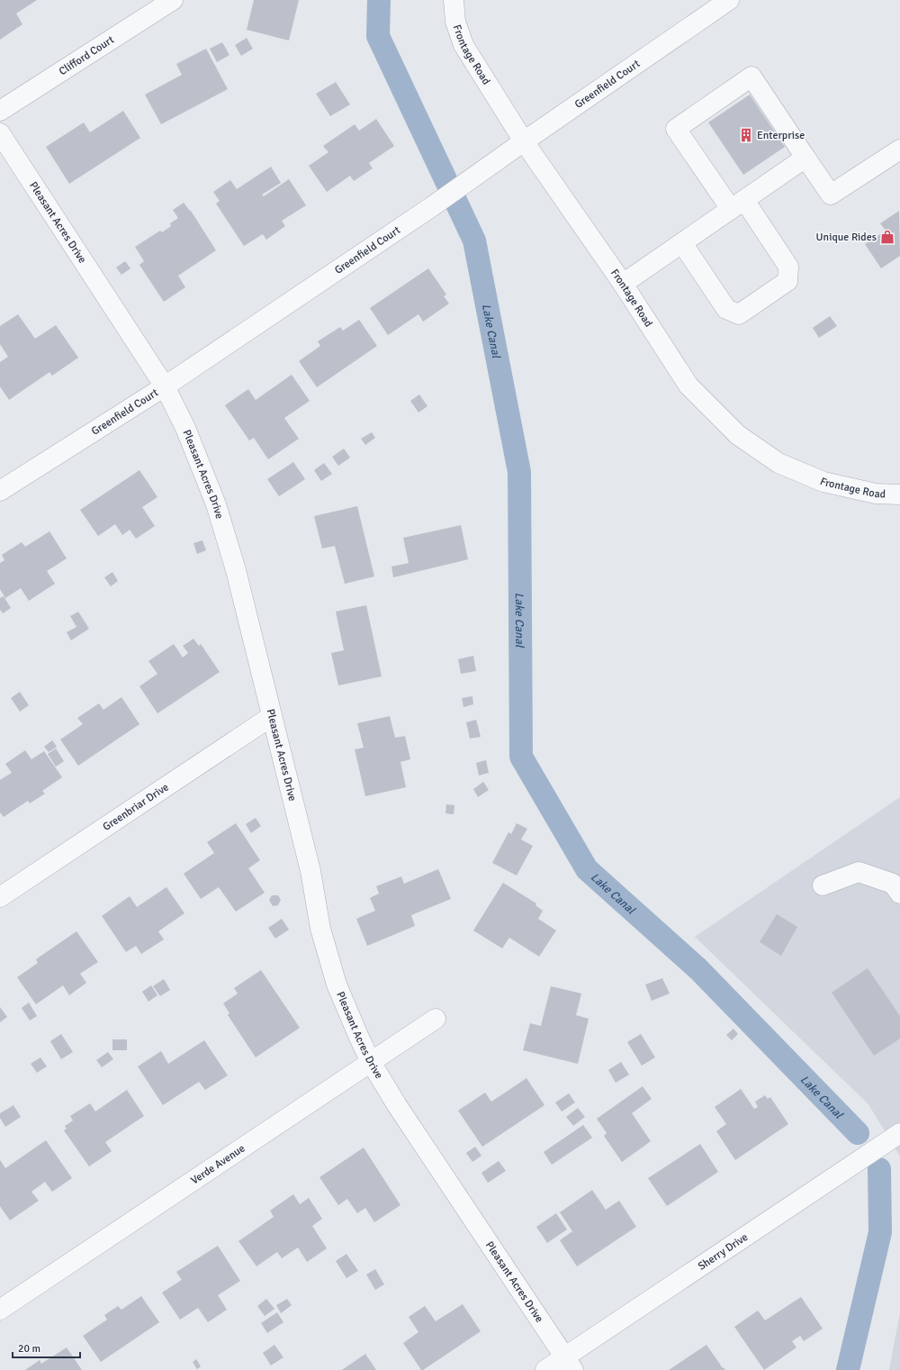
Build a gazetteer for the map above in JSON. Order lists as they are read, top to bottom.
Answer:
{
  "streets": {
    "street": [
      "Frontage Road",
      "Clifford Court",
      "Greenfield Court",
      "Pleasant Acres Drive",
      "Greenbriar Drive",
      "Verde Avenue",
      "Sherry Drive"
    ]
  },
  "crossings": [
    ["Frontage Road", "Greenfield Court"],
    ["Greenfield Court", "Pleasant Acres Drive"],
    ["Pleasant Acres Drive", "Greenbriar Drive"],
    ["Pleasant Acres Drive", "Verde Avenue"],
    ["Pleasant Acres Drive", "Sherry Drive"]
  ],
  "water": ["Lake Canal"],
  "places": {
    "building": ["Enterprise"],
    "shop": ["Unique Rides"]
  },
  "scale_bar": "20 m"
}
